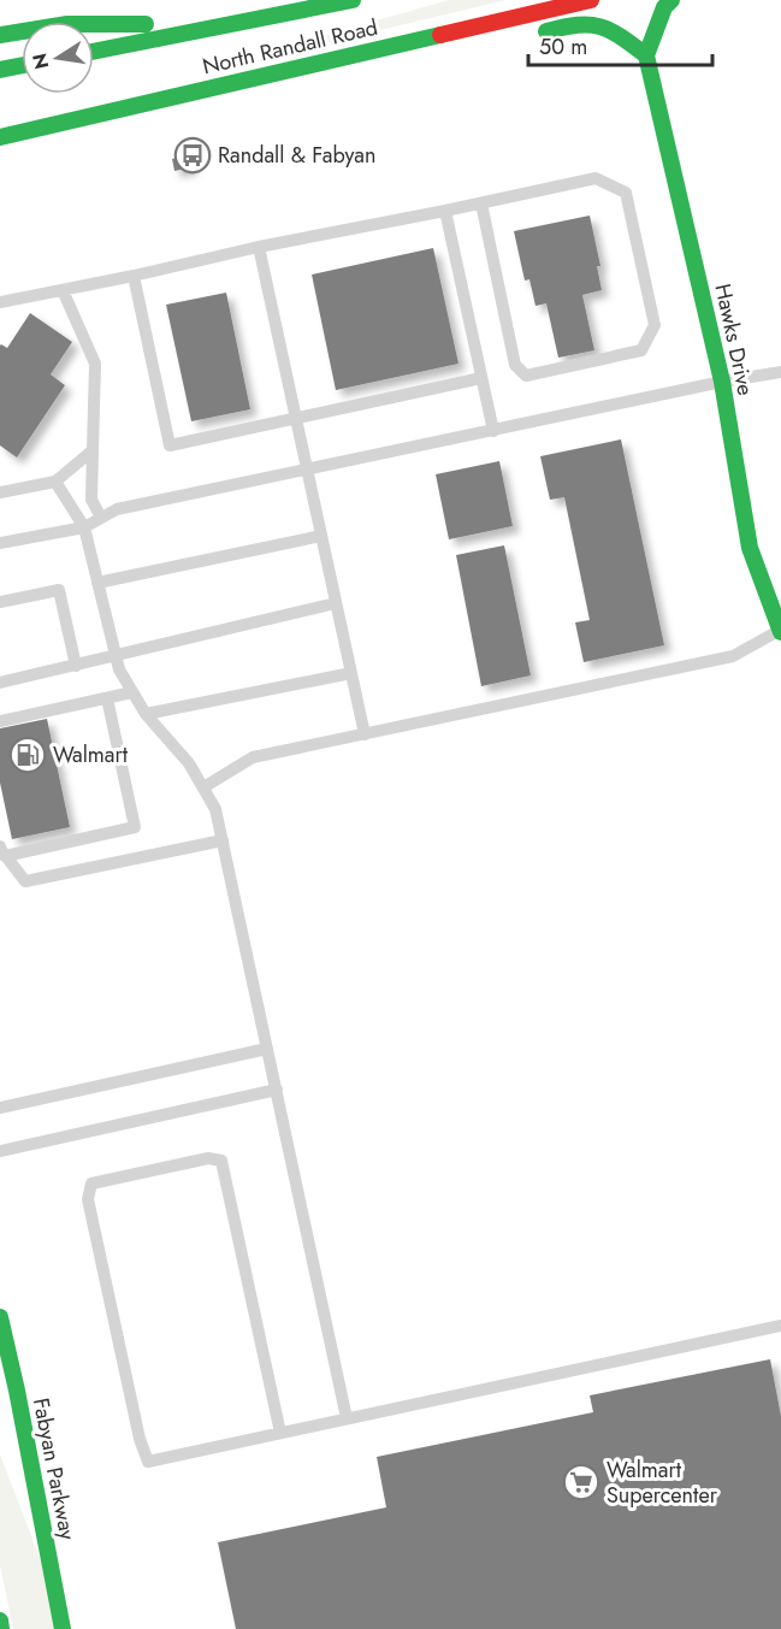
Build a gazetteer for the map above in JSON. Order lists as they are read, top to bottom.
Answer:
{
  "streets": {
    "main road": ["North Randall Road", "Hawks Drive", "Fabyan Parkway"]
  },
  "places": {
    "bus stop": ["Randall & Fabyan"],
    "fuel station": ["Walmart"],
    "supermarket": ["Walmart Supercenter"]
  },
  "scale_bar": "50 m",
  "north": "left"
}
